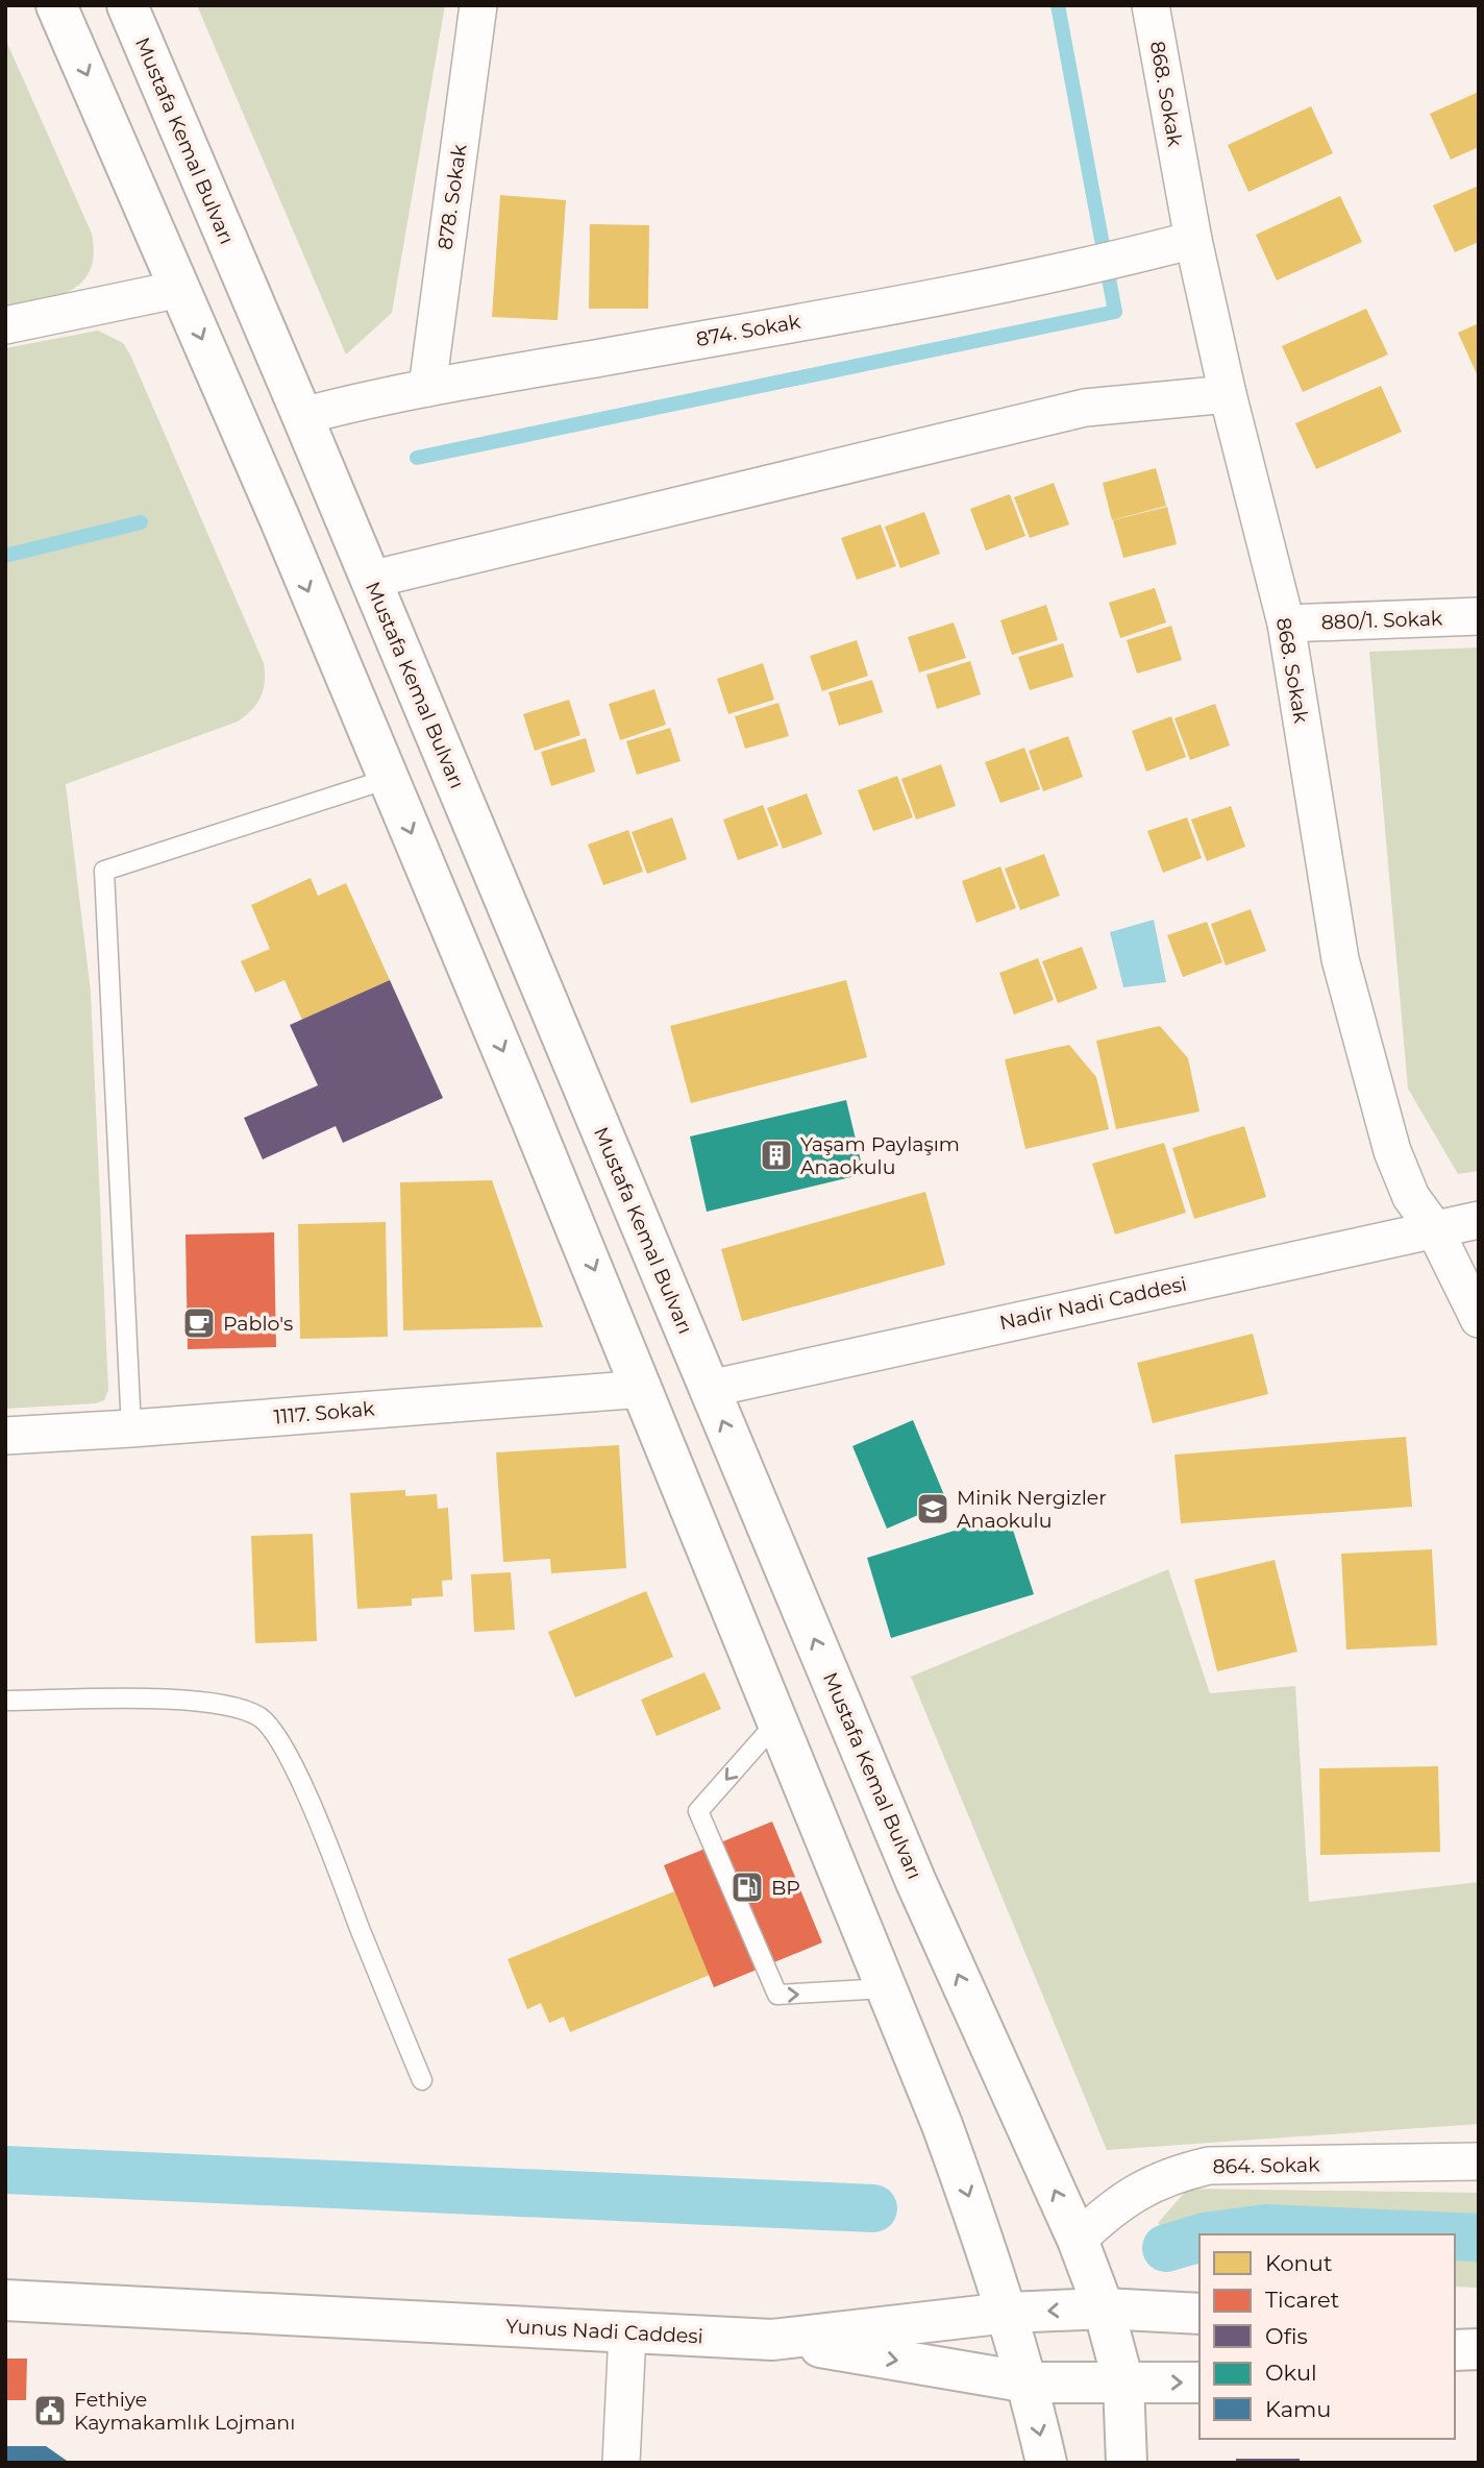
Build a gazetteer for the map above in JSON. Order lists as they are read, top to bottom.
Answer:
{
  "streets": {
    "main road": ["Mustafa Kemal Bulvarı", "Yunus Nadi Caddesi"],
    "street": [
      "868. Sokak",
      "878. Sokak",
      "874. Sokak",
      "880/1. Sokak",
      "Nadir Nadi Caddesi",
      "1117. Sokak",
      "864. Sokak"
    ]
  },
  "crossings": [
    ["868. Sokak", "874. Sokak"],
    ["868. Sokak", "880/1. Sokak"],
    ["868. Sokak", "Nadir Nadi Caddesi"],
    ["Mustafa Kemal Bulvarı", "874. Sokak"],
    ["Mustafa Kemal Bulvarı", "Nadir Nadi Caddesi"],
    ["Mustafa Kemal Bulvarı", "864. Sokak"],
    ["Mustafa Kemal Bulvarı", "Yunus Nadi Caddesi"],
    ["878. Sokak", "874. Sokak"]
  ],
  "places": {
    "building": ["Yaşam Paylaşım Anaokulu"],
    "cafe": ["Pablo's"],
    "school or university": ["Minik Nergizler Anaokulu"],
    "fuel station": ["BP"],
    "public building": ["Fethiye Kaymakamlık Lojmanı"]
  },
  "legend": [
    "Konut",
    "Ticaret",
    "Ofis",
    "Okul",
    "Kamu"
  ]
}
